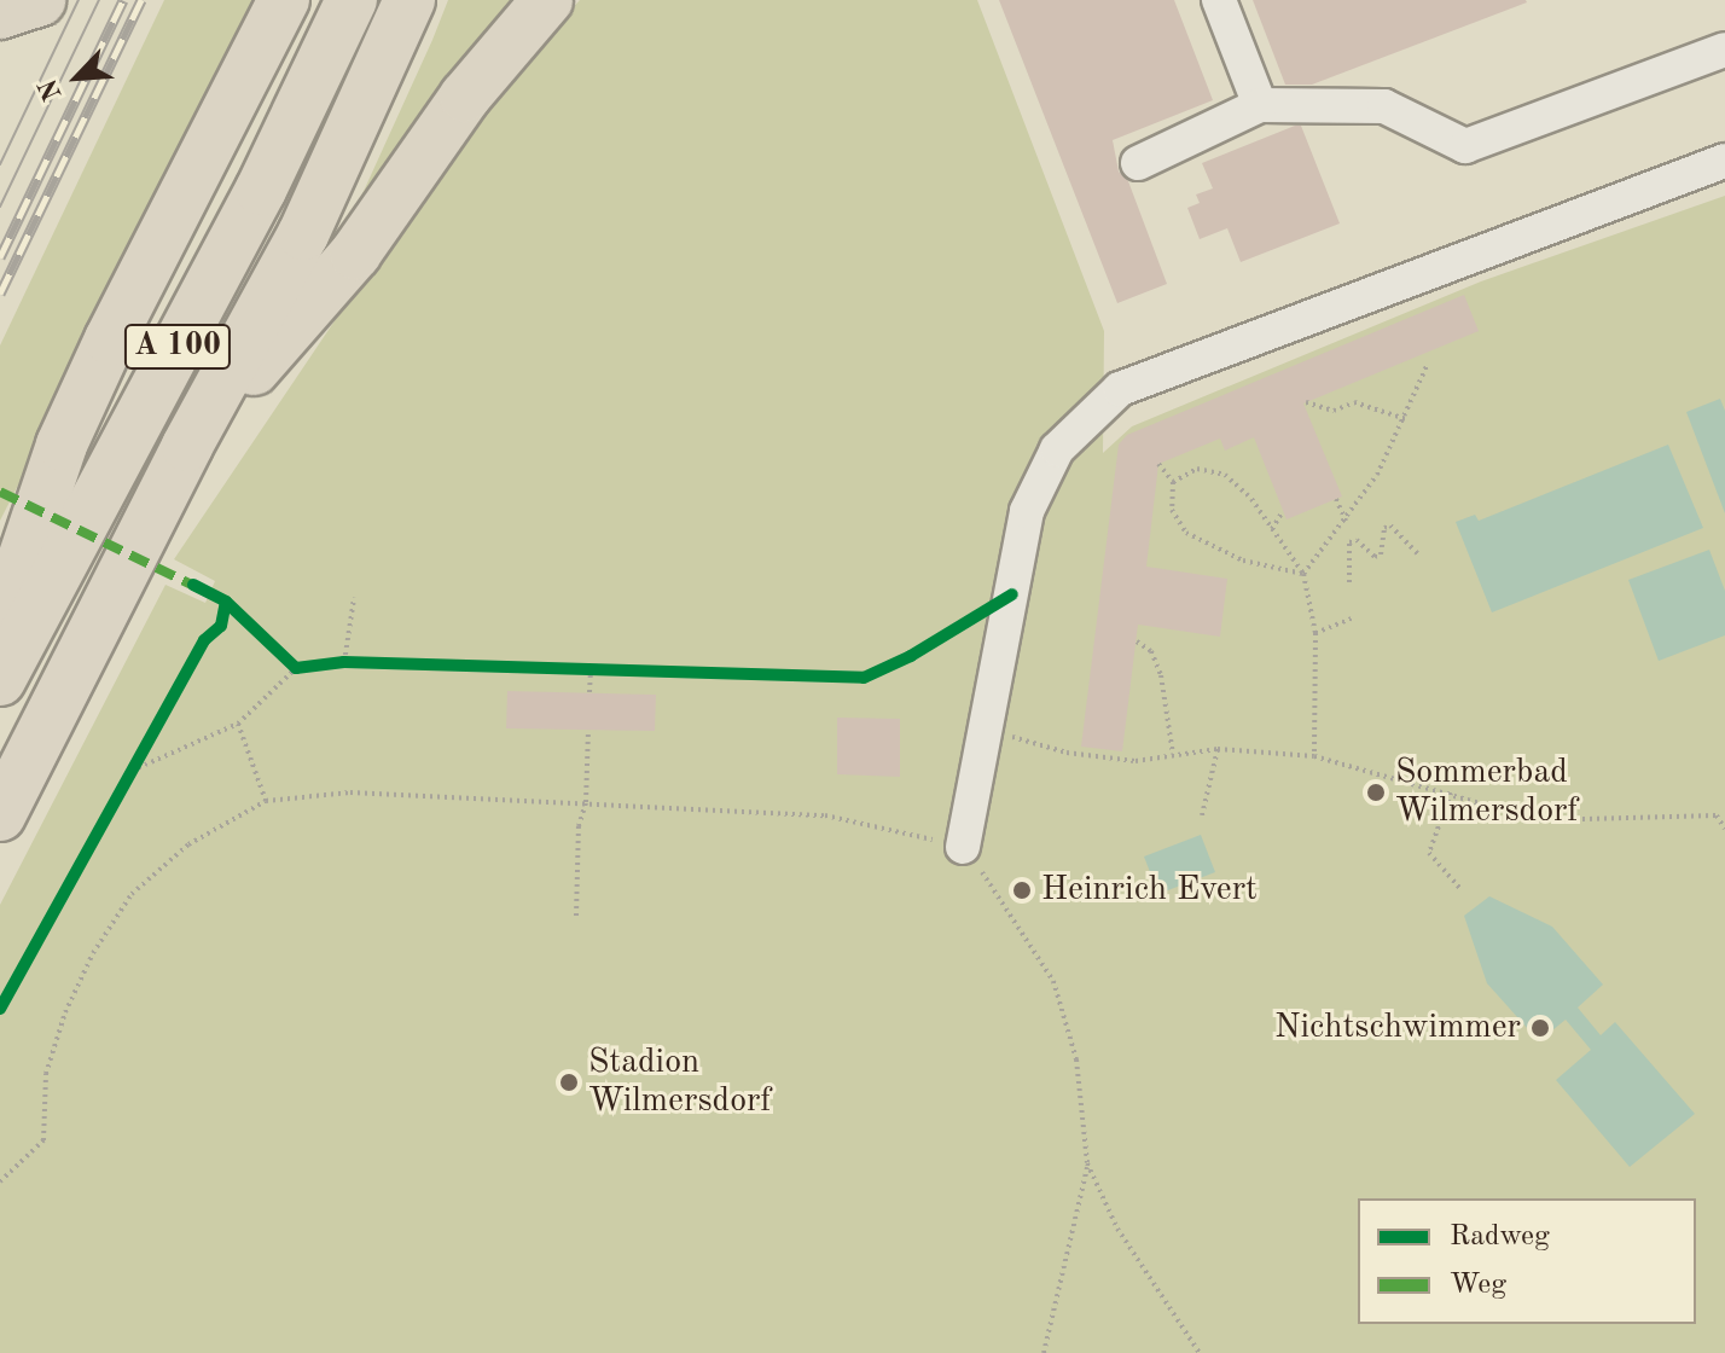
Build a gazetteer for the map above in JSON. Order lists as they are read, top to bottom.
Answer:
{
  "streets": {
    "highway": ["A 100"]
  },
  "places": [
    "Sommerbad Wilmersdorf",
    "Heinrich Evert",
    "Nichtschwimmer",
    "Stadion Wilmersdorf"
  ],
  "legend": ["Radweg", "Weg"],
  "north": "bottom left"
}
